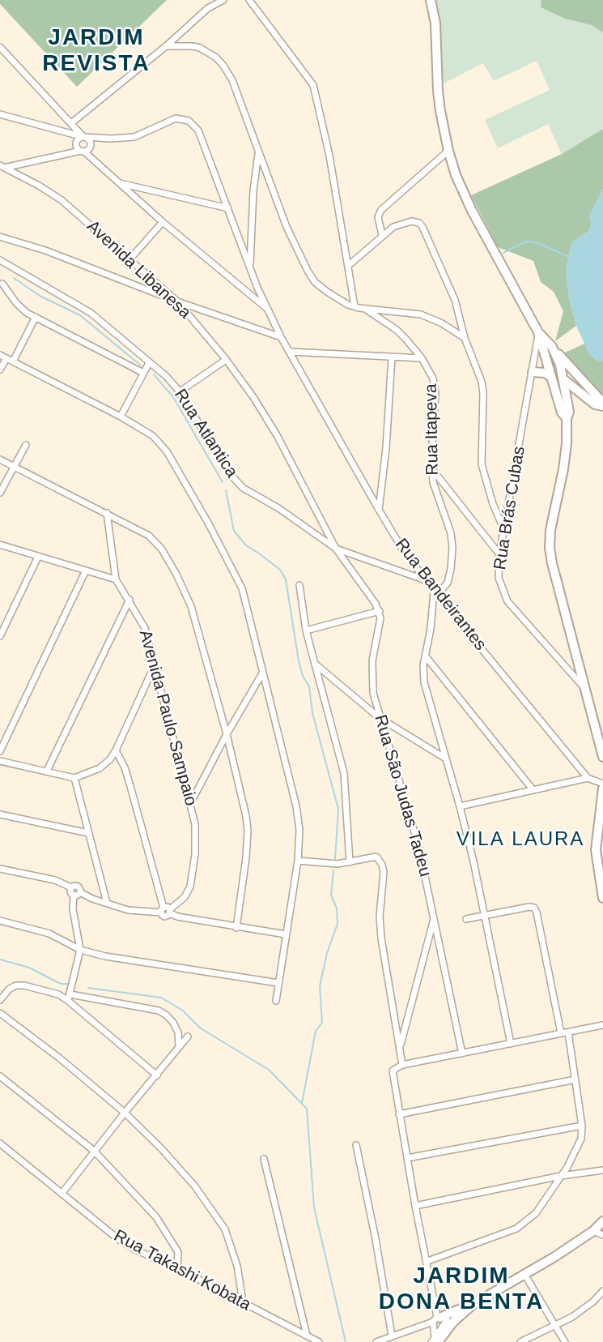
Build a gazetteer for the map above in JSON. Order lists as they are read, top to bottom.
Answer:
{
  "streets": {
    "street": [
      "Avenida Libanesa",
      "Rua Itapeva",
      "Rua Atlantica",
      "Rua Brás Cubas",
      "Rua Bandeirantes",
      "Avenida Paulo Sampaio",
      "Rua São Judas Tadeu",
      "Rua Takashi Kobata"
    ]
  },
  "crossings": [
    ["Avenida Libanesa", "Rua Atlantica"],
    ["Rua Itapeva", "Rua Bandeirantes"],
    ["Rua Atlantica", "Rua Bandeirantes"]
  ],
  "districts": ["JARDIM REVISTA", "VILA LAURA", "JARDIM DONA BENTA"]
}
